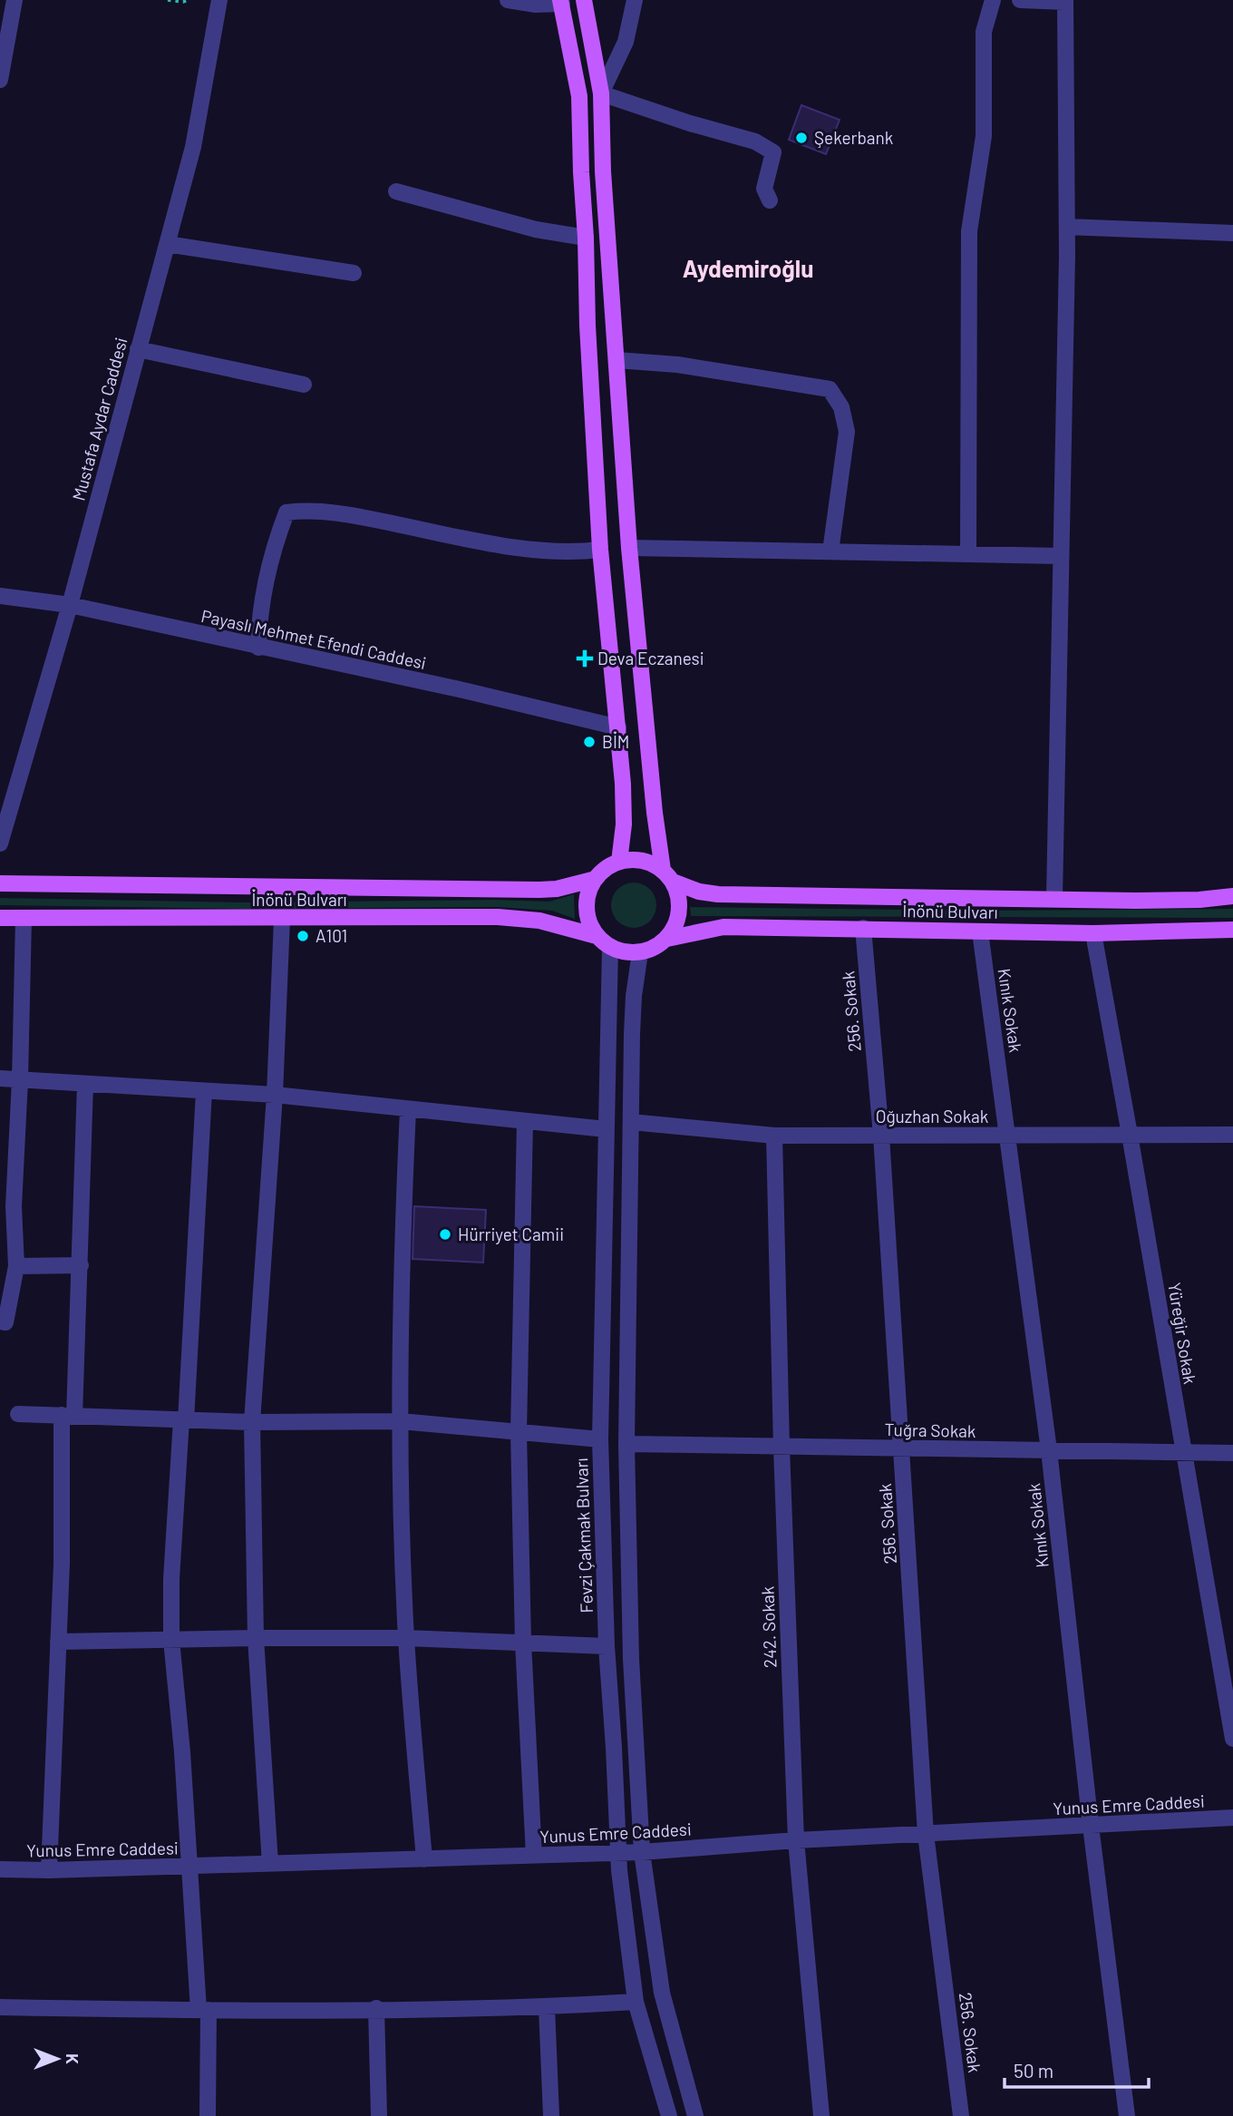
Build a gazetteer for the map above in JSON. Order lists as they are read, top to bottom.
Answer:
{
  "streets": {
    "main road": ["İnönü Bulvarı"],
    "street": [
      "Mustafa Aydar Caddesi",
      "Payaslı Mehmet Efendi Caddesi",
      "Kınık Sokak",
      "256. Sokak",
      "Oğuzhan Sokak",
      "Yüreğir Sokak",
      "Tuğra Sokak",
      "Fevzi Çakmak Bulvarı",
      "242. Sokak",
      "Yunus Emre Caddesi"
    ]
  },
  "crossings": [
    ["Mustafa Aydar Caddesi", "Payaslı Mehmet Efendi Caddesi"],
    ["İnönü Bulvarı", "Kınık Sokak"],
    ["İnönü Bulvarı", "256. Sokak"],
    ["İnönü Bulvarı", "Yüreğir Sokak"],
    ["İnönü Bulvarı", "Fevzi Çakmak Bulvarı"],
    ["Kınık Sokak", "Oğuzhan Sokak"],
    ["Kınık Sokak", "Tuğra Sokak"],
    ["Kınık Sokak", "Yunus Emre Caddesi"],
    ["256. Sokak", "Oğuzhan Sokak"],
    ["256. Sokak", "Tuğra Sokak"],
    ["256. Sokak", "Yunus Emre Caddesi"],
    ["Oğuzhan Sokak", "Yüreğir Sokak"],
    ["Oğuzhan Sokak", "242. Sokak"],
    ["Yüreğir Sokak", "Tuğra Sokak"],
    ["Tuğra Sokak", "242. Sokak"],
    ["Fevzi Çakmak Bulvarı", "Yunus Emre Caddesi"],
    ["242. Sokak", "Yunus Emre Caddesi"]
  ],
  "districts": ["Aydemiroğlu"],
  "places": {
    "other": [
      "Şekerbank",
      "BİM",
      "A101",
      "Hürriyet Camii"
    ],
    "health": ["Deva Eczanesi"]
  },
  "scale_bar": "50 m",
  "north": "right"
}
